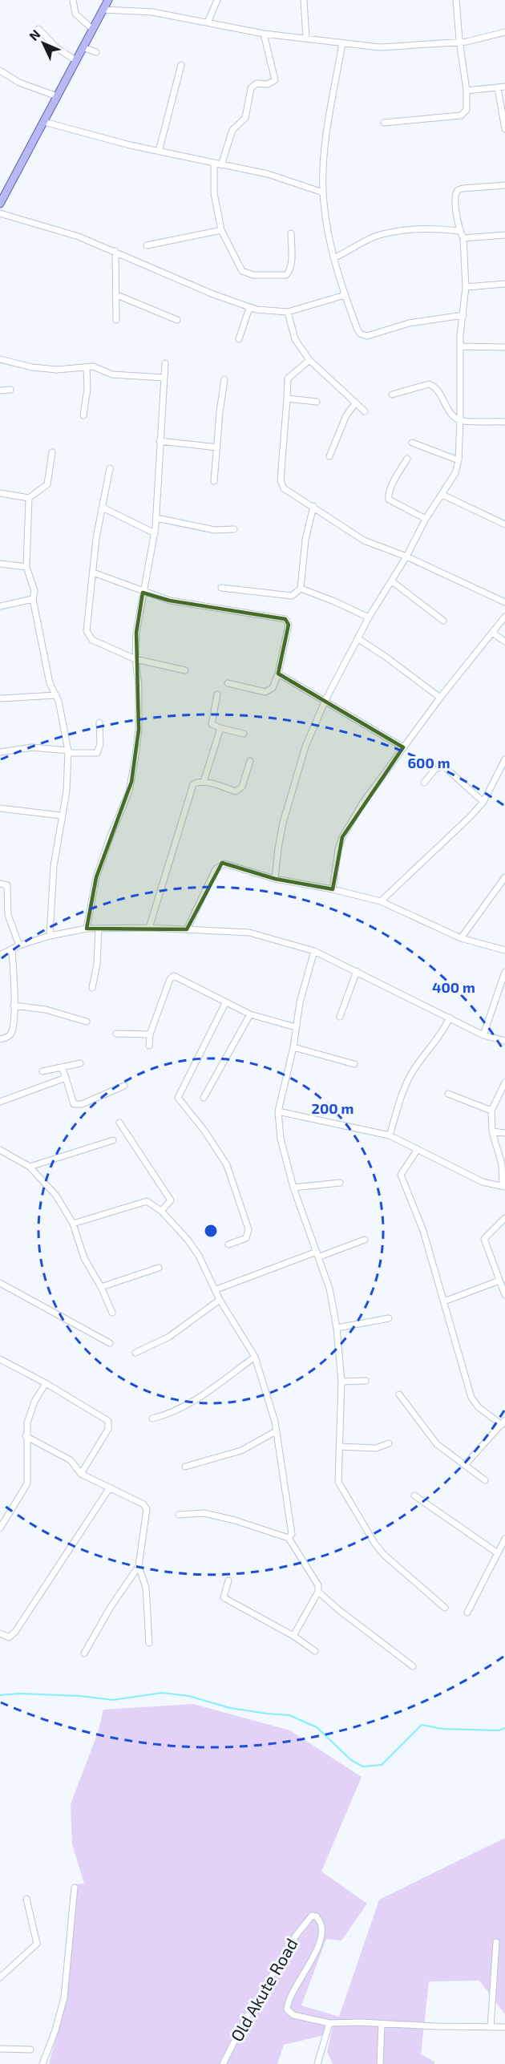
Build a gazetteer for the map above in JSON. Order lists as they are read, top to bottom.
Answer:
{
  "streets": {
    "street": ["Old Akute Road"]
  },
  "north": "top left",
  "rings": ["600 m", "400 m", "200 m"]
}
